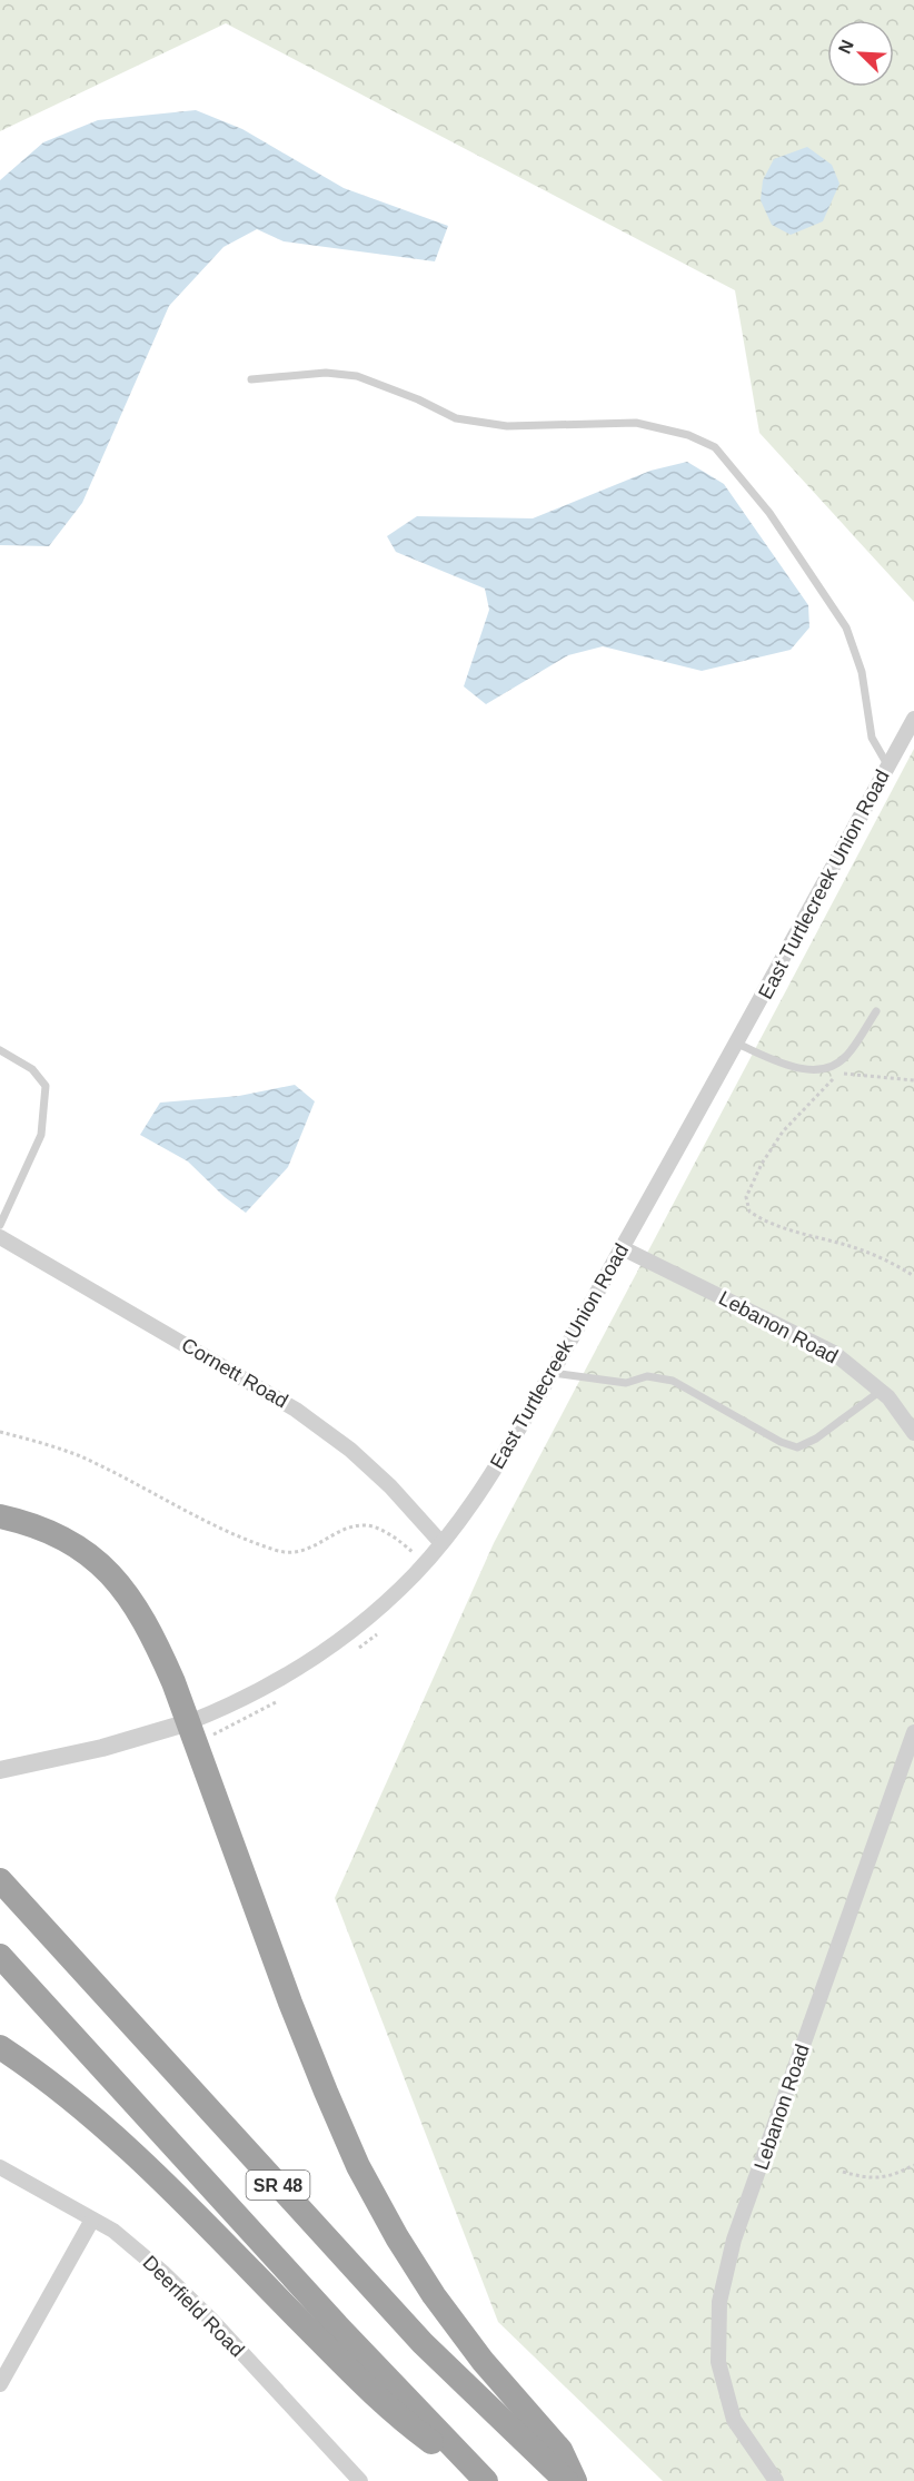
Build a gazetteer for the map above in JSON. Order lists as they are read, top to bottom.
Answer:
{
  "streets": {
    "highway": ["SR 48"],
    "street": [
      "East Turtlecreek Union Road",
      "Lebanon Road",
      "Cornett Road",
      "Deerfield Road"
    ]
  },
  "crossings": [
    ["East Turtlecreek Union Road", "Lebanon Road"],
    ["East Turtlecreek Union Road", "Cornett Road"]
  ],
  "north": "top left"
}
